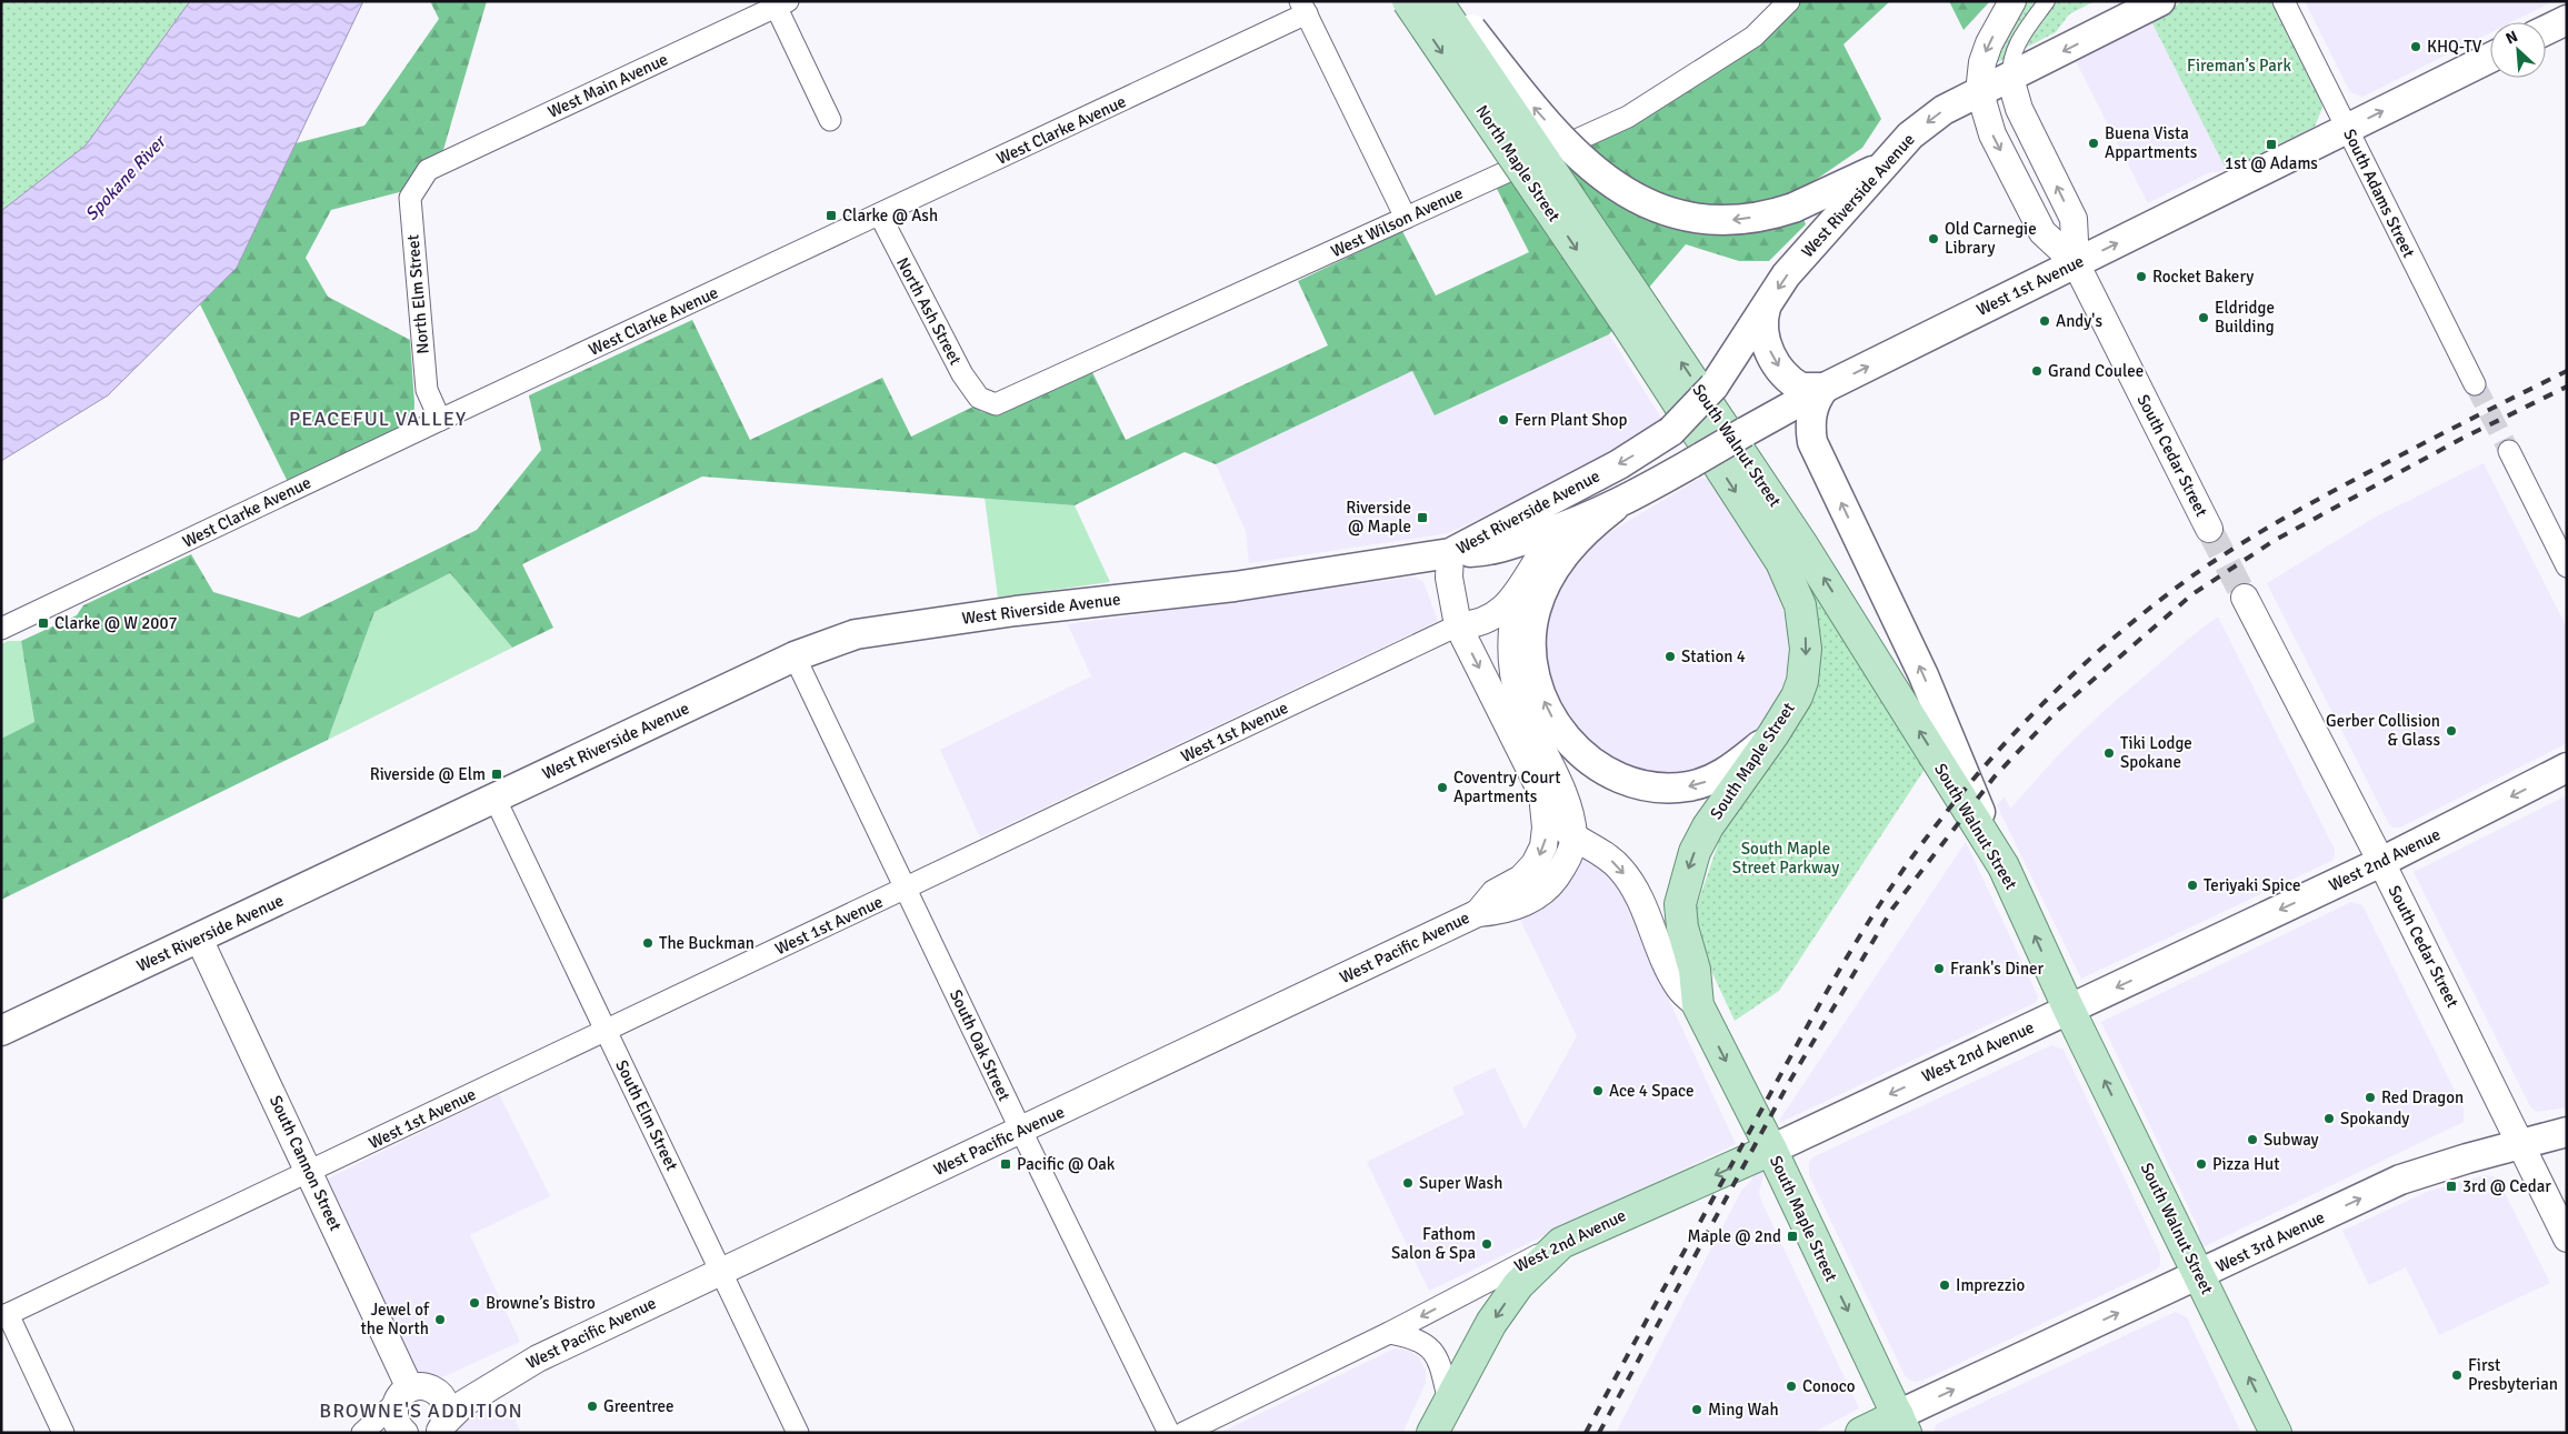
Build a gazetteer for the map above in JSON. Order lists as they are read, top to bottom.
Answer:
{
  "streets": {
    "main road": [
      "North Maple Street",
      "West Riverside Avenue",
      "West 1st Avenue",
      "South Walnut Street",
      "South Maple Street",
      "West 2nd Avenue",
      "West 3rd Avenue"
    ],
    "street": [
      "West Main Avenue",
      "West Clarke Avenue",
      "South Adams Street",
      "West Wilson Avenue",
      "North Elm Street",
      "North Ash Street",
      "South Cedar Street",
      "West Pacific Avenue",
      "South Oak Street",
      "South Elm Street",
      "South Cannon Street"
    ]
  },
  "crossings": [
    ["West Main Avenue", "North Elm Street"],
    ["West Clarke Avenue", "North Elm Street"],
    ["West Clarke Avenue", "North Ash Street"],
    ["North Maple Street", "South Walnut Street"],
    ["North Maple Street", "South Maple Street"],
    ["South Adams Street", "West 1st Avenue"],
    ["West Riverside Avenue", "West 1st Avenue"],
    ["West Riverside Avenue", "South Cedar Street"],
    ["West Riverside Avenue", "South Maple Street"],
    ["West Riverside Avenue", "South Oak Street"],
    ["West Riverside Avenue", "South Elm Street"],
    ["West Riverside Avenue", "South Cannon Street"],
    ["West Wilson Avenue", "North Ash Street"],
    ["West 1st Avenue", "South Cedar Street"],
    ["West 1st Avenue", "South Maple Street"],
    ["West 1st Avenue", "South Oak Street"],
    ["West 1st Avenue", "South Elm Street"],
    ["West 1st Avenue", "South Cannon Street"],
    ["South Walnut Street", "South Maple Street"],
    ["South Walnut Street", "West 2nd Avenue"],
    ["South Walnut Street", "West 3rd Avenue"],
    ["South Cedar Street", "West 2nd Avenue"],
    ["South Cedar Street", "West 3rd Avenue"],
    ["South Maple Street", "West 2nd Avenue"],
    ["South Maple Street", "West Pacific Avenue"],
    ["South Maple Street", "West 3rd Avenue"],
    ["West Pacific Avenue", "South Oak Street"],
    ["West Pacific Avenue", "South Elm Street"],
    ["West Pacific Avenue", "South Cannon Street"]
  ],
  "one_way": ["West Riverside Avenue", "West 2nd Avenue", "West 3rd Avenue"],
  "districts": ["PEACEFUL VALLEY", "BROWNE'S ADDITION"],
  "water": ["Spokane River"],
  "parks": ["Fireman’s Park", "South Maple Street Parkway"],
  "places": {
    "other": [
      "KHQ-TV",
      "Buena Vista Appartments",
      "Old Carnegie Library",
      "Rocket Bakery",
      "Eldridge Building",
      "Andy's",
      "Grand Coulee",
      "Fern Plant Shop",
      "Station 4",
      "Gerber Collision & Glass",
      "Tiki Lodge Spokane",
      "Coventry Court Apartments",
      "Teriyaki Spice",
      "The Buckman",
      "Frank's Diner",
      "Ace 4 Space",
      "Red Dragon",
      "Spokandy",
      "Subway",
      "Pizza Hut",
      "Super Wash",
      "Fathom Salon & Spa",
      "Imprezzio",
      "Browne’s Bistro",
      "Jewel of the North",
      "First Presbyterian",
      "Conoco",
      "Greentree",
      "Ming Wah"
    ],
    "transit": [
      "1st @ Adams",
      "Clarke @ Ash",
      "Riverside @ Maple",
      "Clarke @ W 2007",
      "Riverside @ Elm",
      "Pacific @ Oak",
      "3rd @ Cedar",
      "Maple @ 2nd"
    ]
  },
  "north": "top left"
}
